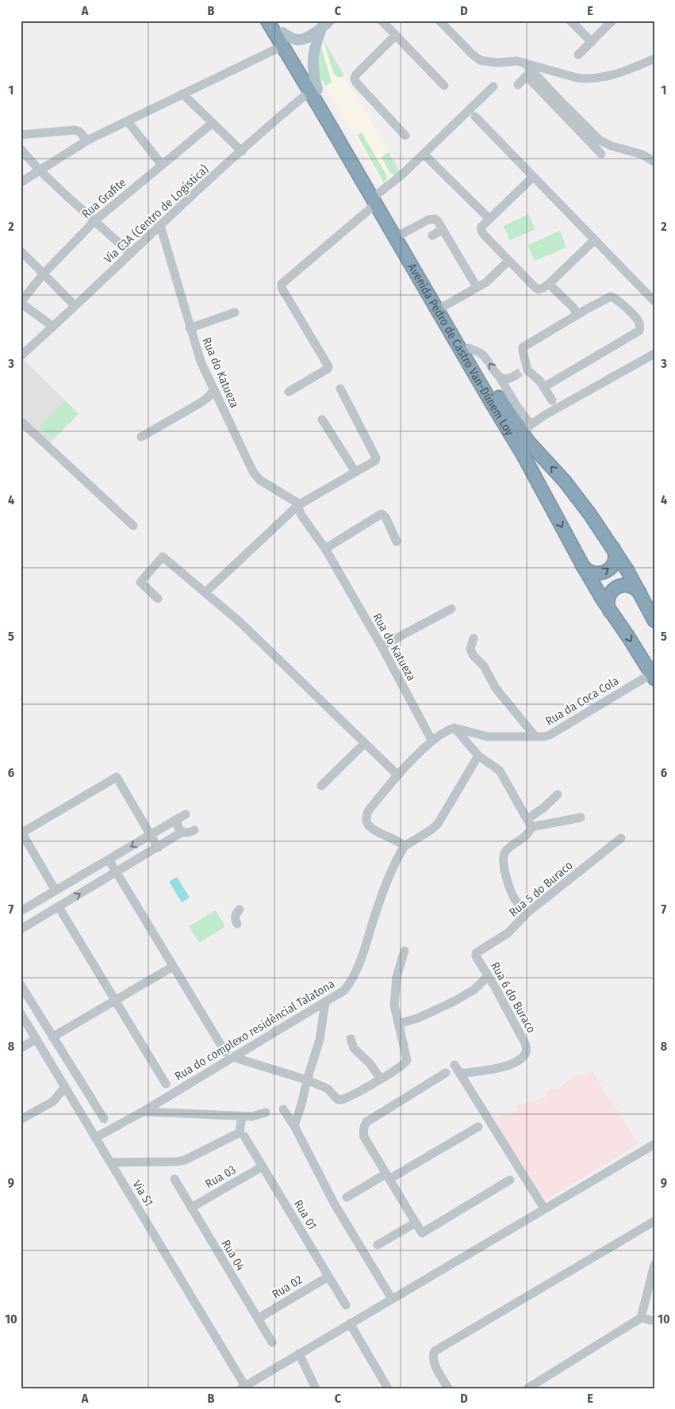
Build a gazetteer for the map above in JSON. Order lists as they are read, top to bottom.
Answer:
{
  "streets": {
    "highway": ["Avenida Pedro de Castro Van-Dúnem Loy"],
    "street": [
      "Rua Grafite",
      "Via C3A (Centro de Logística)",
      "Rua do Katueza",
      "Rua da Coca Cola",
      "Rua 5 do Buraco",
      "Rua 6 do Buraco",
      "Rua do complexo residêncial Talatona",
      "Rua 03",
      "Via S1",
      "Rua 01",
      "Rua 04",
      "Rua 02"
    ]
  },
  "crossings": [
    ["Via C3A (Centro de Logística)", "Avenida Pedro de Castro Van-Dúnem Loy"],
    ["Via C3A (Centro de Logística)", "Rua do Katueza"],
    ["Avenida Pedro de Castro Van-Dúnem Loy", "Rua da Coca Cola"],
    ["Rua 5 do Buraco", "Rua 6 do Buraco"],
    ["Rua do complexo residêncial Talatona", "Via S1"],
    ["Rua 03", "Rua 01"],
    ["Rua 03", "Rua 04"],
    ["Rua 01", "Rua 02"],
    ["Rua 04", "Rua 02"]
  ],
  "grid": {
    "columns": [
      "A",
      "B",
      "C",
      "D",
      "E"
    ],
    "rows": [
      "1",
      "2",
      "3",
      "4",
      "5",
      "6",
      "7",
      "8",
      "9",
      "10"
    ]
  }
}
